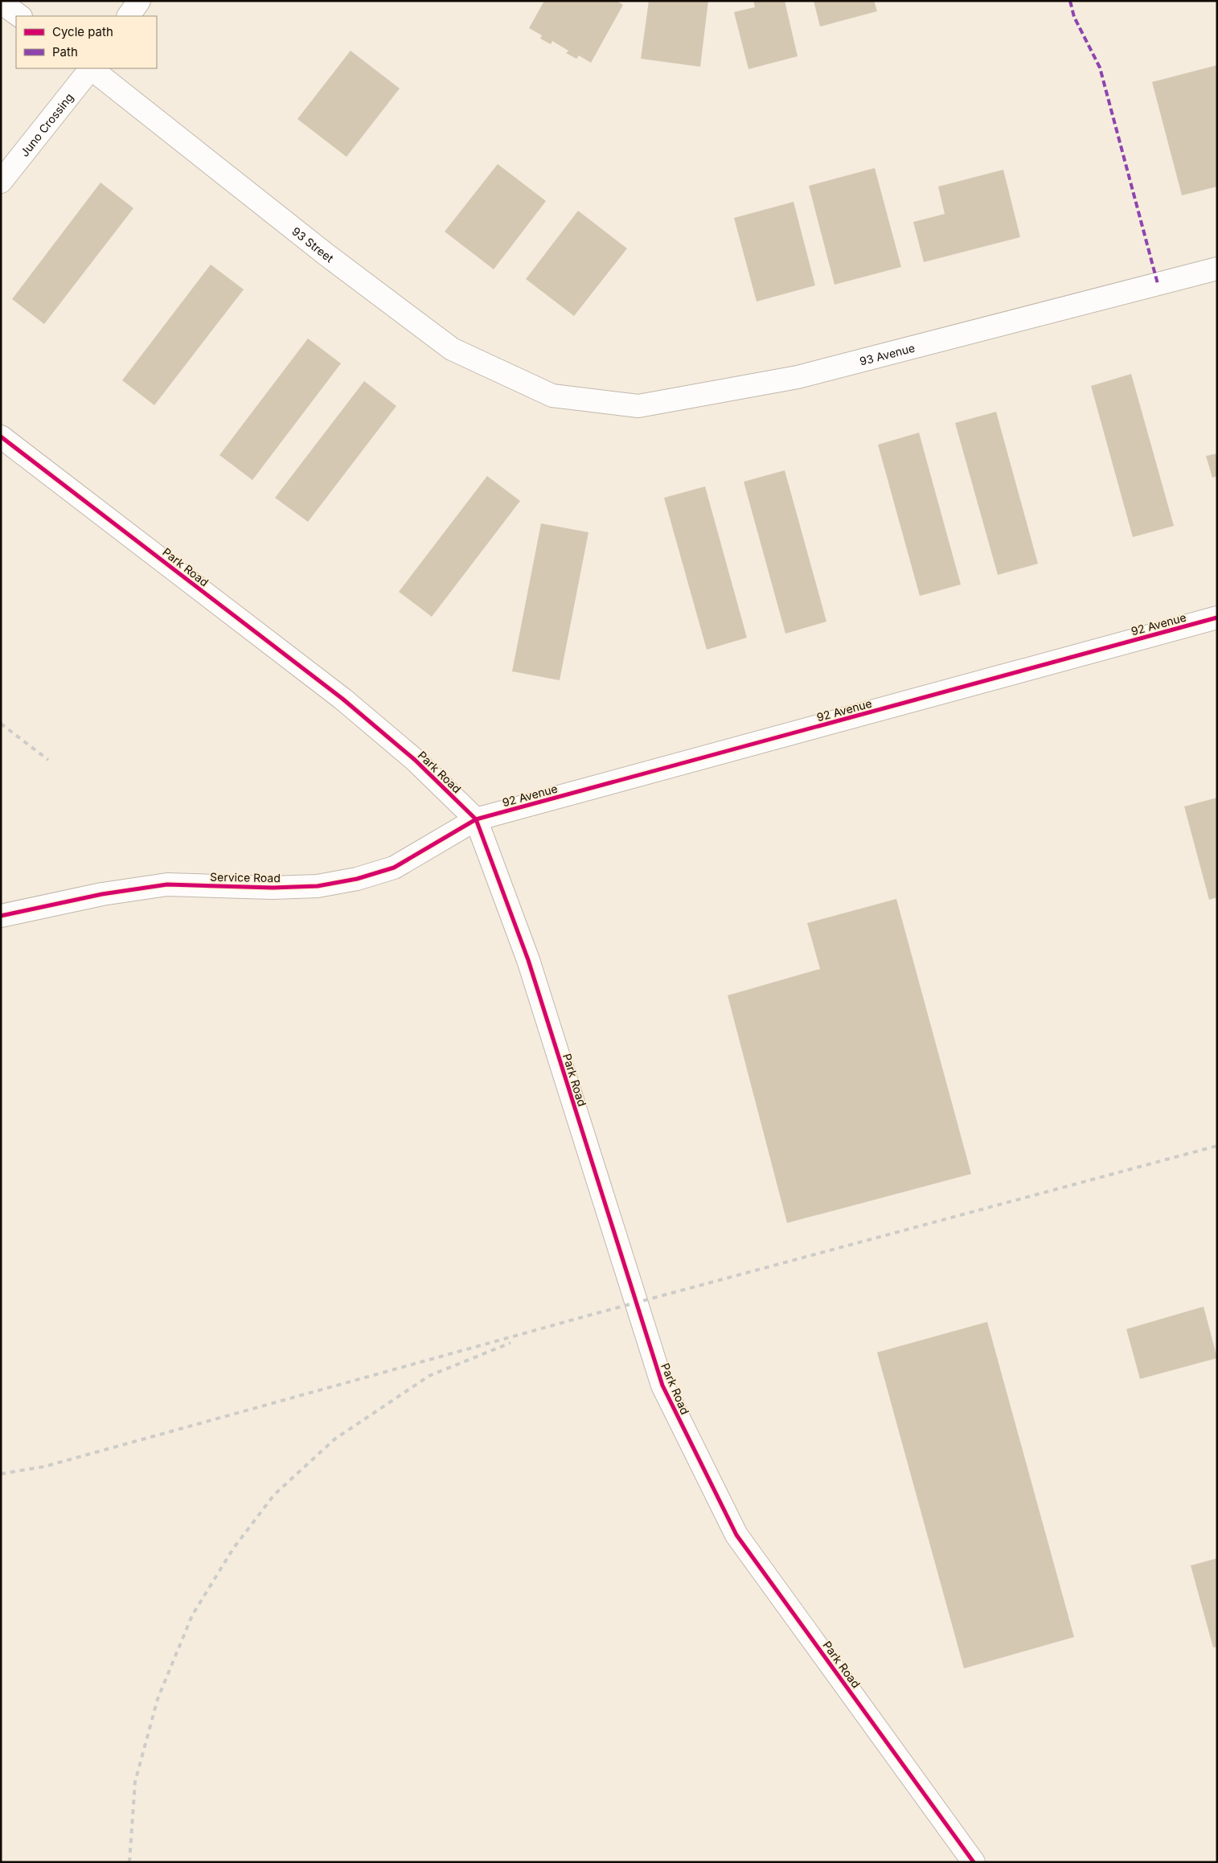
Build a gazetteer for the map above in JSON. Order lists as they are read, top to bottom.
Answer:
{
  "streets": {
    "street": [
      "Juno Crossing",
      "93 Street",
      "93 Avenue",
      "Park Road",
      "92 Avenue",
      "Service Road"
    ]
  },
  "crossings": [
    ["93 Street", "93 Avenue"],
    ["Park Road", "92 Avenue"],
    ["Park Road", "Service Road"],
    ["92 Avenue", "Service Road"]
  ],
  "legend": ["Cycle path", "Path"]
}
